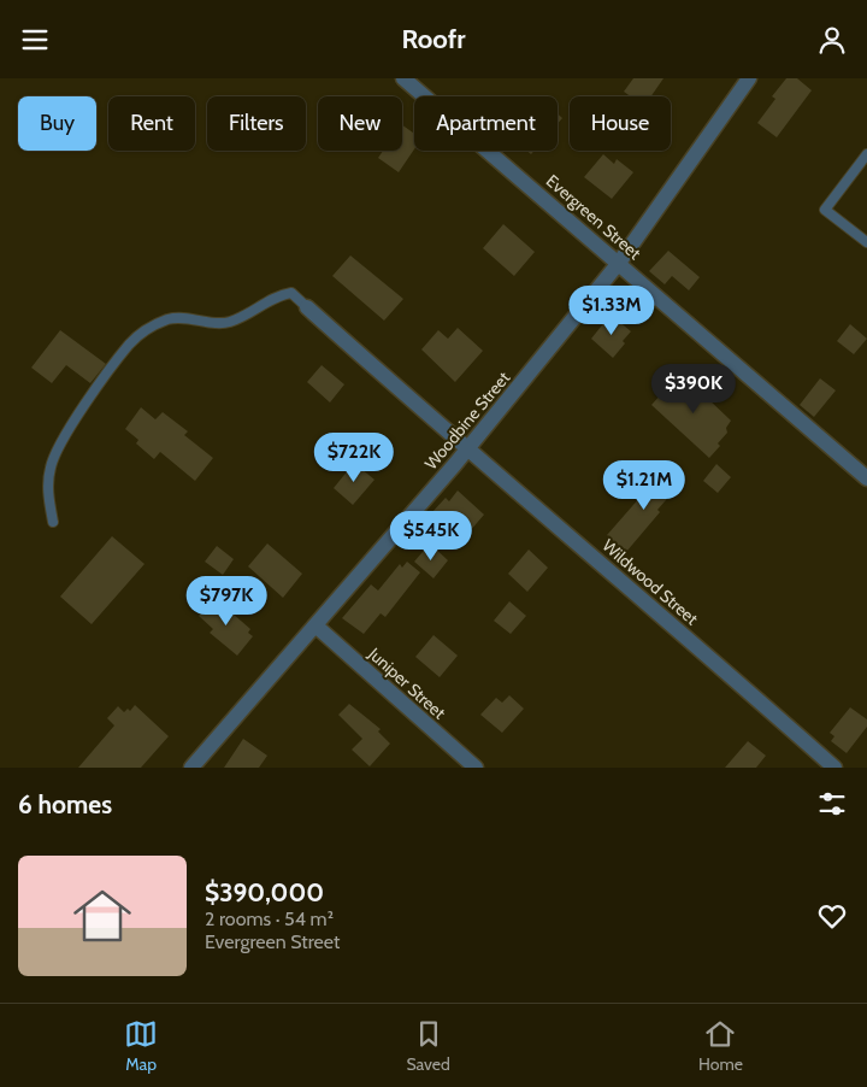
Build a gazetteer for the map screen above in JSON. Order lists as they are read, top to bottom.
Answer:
{
  "streets": {
    "street": [
      "Evergreen Street",
      "Woodbine Street",
      "Wildwood Street",
      "Juniper Street"
    ]
  },
  "crossings": [
    ["Evergreen Street", "Woodbine Street"],
    ["Woodbine Street", "Wildwood Street"],
    ["Woodbine Street", "Juniper Street"]
  ],
  "page": {
    "header": "Roofr",
    "chip": [
      "Buy",
      "Rent",
      "Filters",
      "New",
      "Apartment",
      "House"
    ],
    "price": [
      "$1.33M",
      "$390K",
      "$722K",
      "$1.21M",
      "$545K",
      "$797K"
    ],
    "heading": "6 homes",
    "list": [
      {
        "name": "$390,000",
        "note": "2 rooms · 54 m² · Evergreen Street"
      }
    ],
    "tabs": ["Map", "Saved", "Home"]
  }
}
